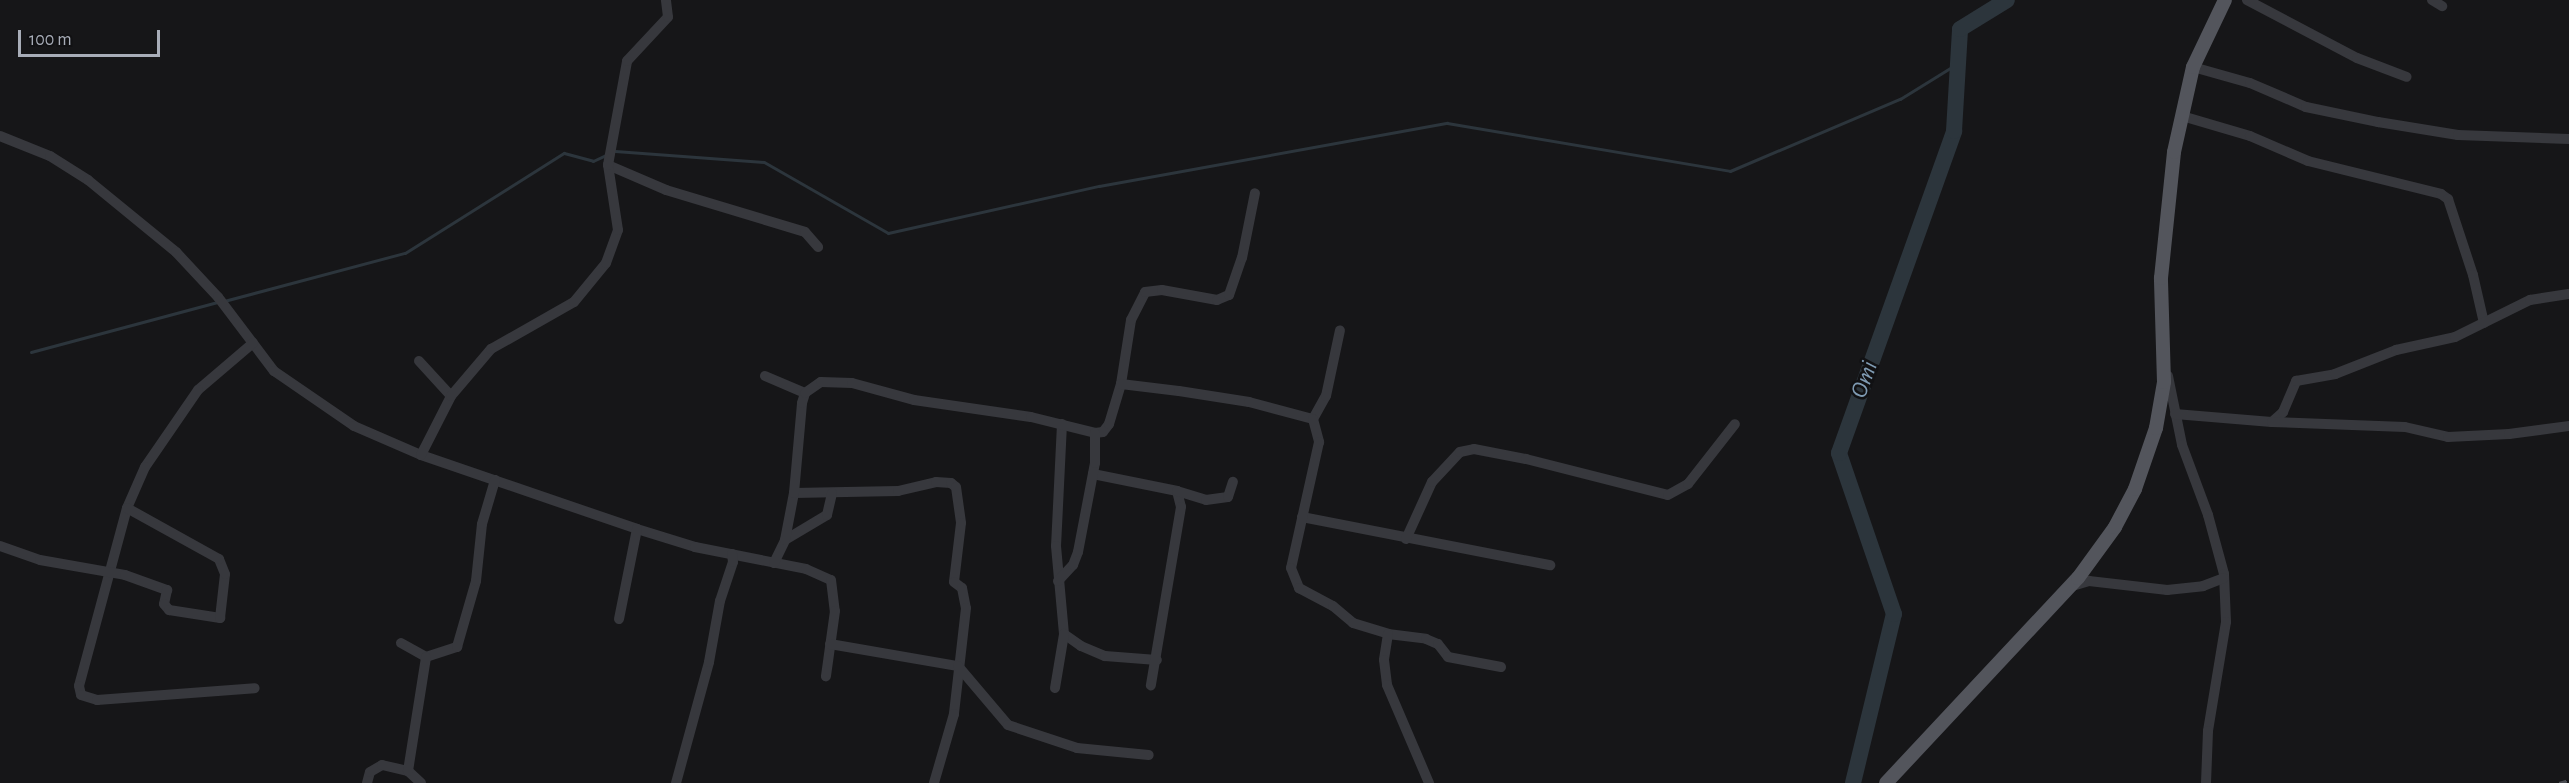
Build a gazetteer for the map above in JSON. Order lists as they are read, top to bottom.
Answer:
{
  "water": ["Omi"],
  "scale_bar": "100 m"
}
